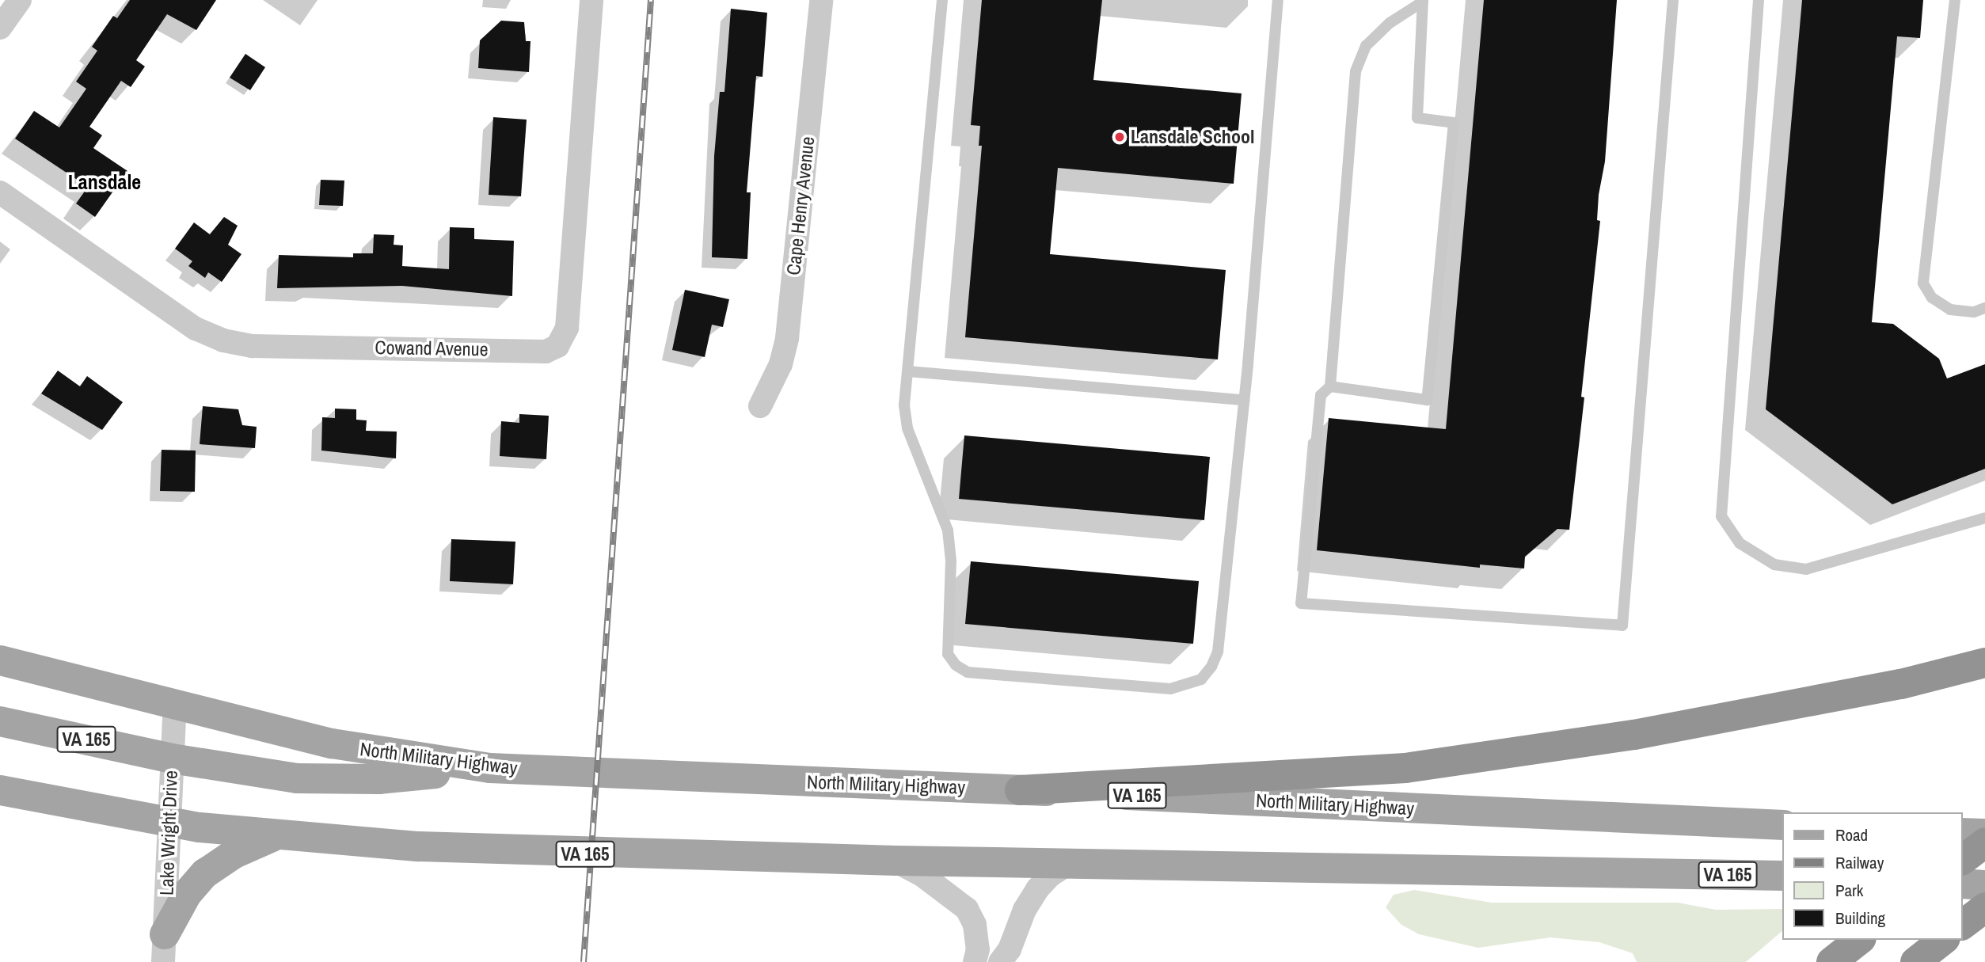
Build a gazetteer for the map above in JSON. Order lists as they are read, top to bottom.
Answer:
{
  "streets": {
    "main road": ["VA 165", "North Military Highway"],
    "street": ["Cape Henry Avenue", "Cowand Avenue", "Lake Wright Drive"]
  },
  "crossings": [
    ["VA 165", "North Military Highway"],
    ["VA 165", "Lake Wright Drive"],
    ["North Military Highway", "Lake Wright Drive"]
  ],
  "districts": ["Lansdale"],
  "places": ["Lansdale School"],
  "legend": [
    "Road",
    "Railway",
    "Park",
    "Building"
  ]
}
